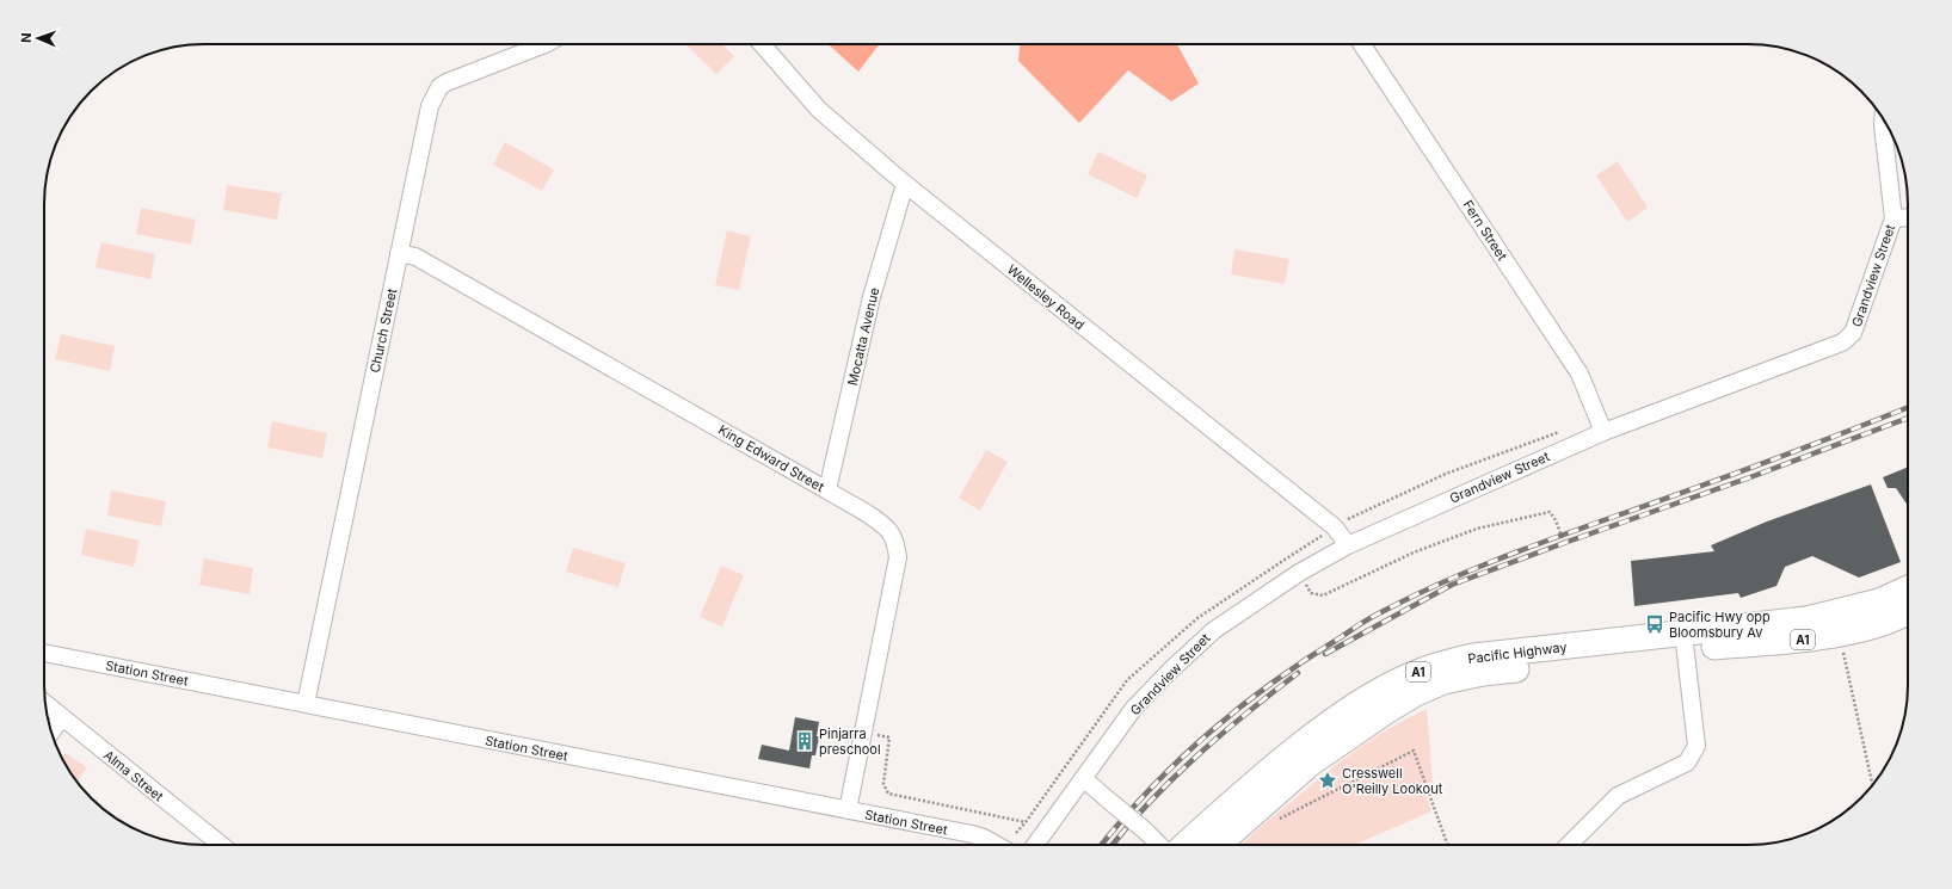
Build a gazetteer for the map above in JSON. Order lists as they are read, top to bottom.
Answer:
{
  "streets": {
    "highway": ["A1", "Pacific Highway"],
    "street": [
      "Fern Street",
      "Grandview Street",
      "Wellesley Road",
      "Church Street",
      "Mocatta Avenue",
      "King Edward Street",
      "Station Street",
      "Alma Street"
    ]
  },
  "crossings": [
    ["Fern Street", "Grandview Street"],
    ["Grandview Street", "Wellesley Road"],
    ["Wellesley Road", "Mocatta Avenue"],
    ["Church Street", "King Edward Street"],
    ["Church Street", "Station Street"],
    ["Mocatta Avenue", "King Edward Street"],
    ["King Edward Street", "Station Street"]
  ],
  "places": {
    "bus stop": ["Pacific Hwy opp Bloomsbury Av"],
    "building": ["Pinjarra preschool"],
    "place": ["Cresswell O'Reilly Lookout"]
  },
  "north": "left"
}
